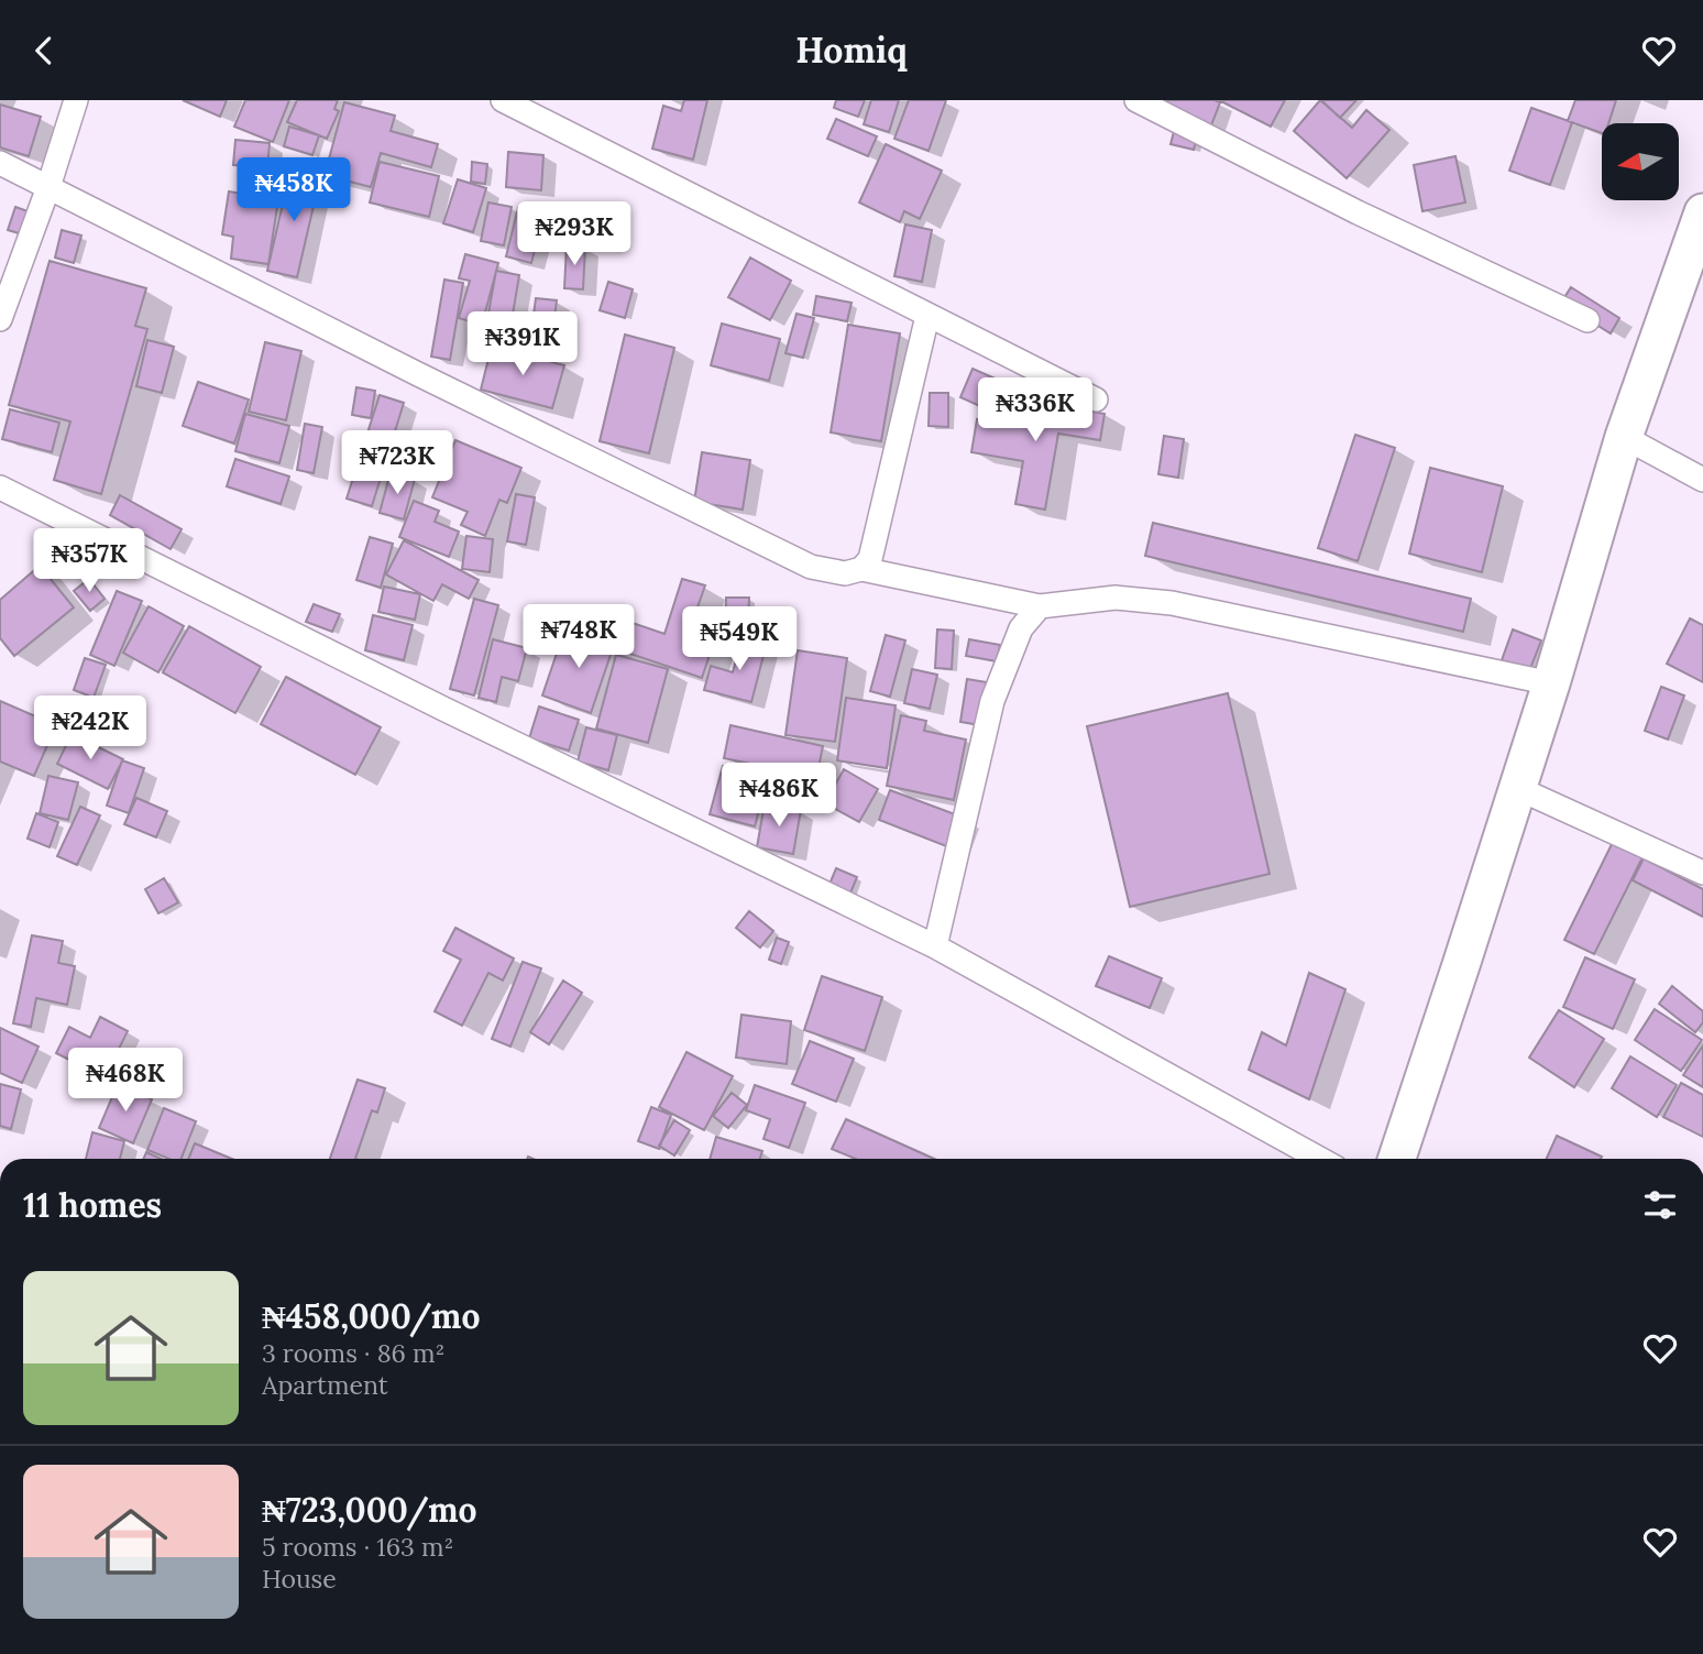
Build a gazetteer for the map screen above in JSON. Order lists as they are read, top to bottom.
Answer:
{
  "north": "left",
  "page": {
    "header": "Homiq",
    "price": [
      "₦458K",
      "₦293K",
      "₦391K",
      "₦336K",
      "₦723K",
      "₦357K",
      "₦748K",
      "₦549K",
      "₦242K",
      "₦486K",
      "₦468K"
    ],
    "heading": "11 homes",
    "list": [
      {
        "name": "₦458,000/mo",
        "note": "3 rooms · 86 m² · Apartment"
      },
      {
        "name": "₦723,000/mo",
        "note": "5 rooms · 163 m² · House"
      }
    ]
  }
}
